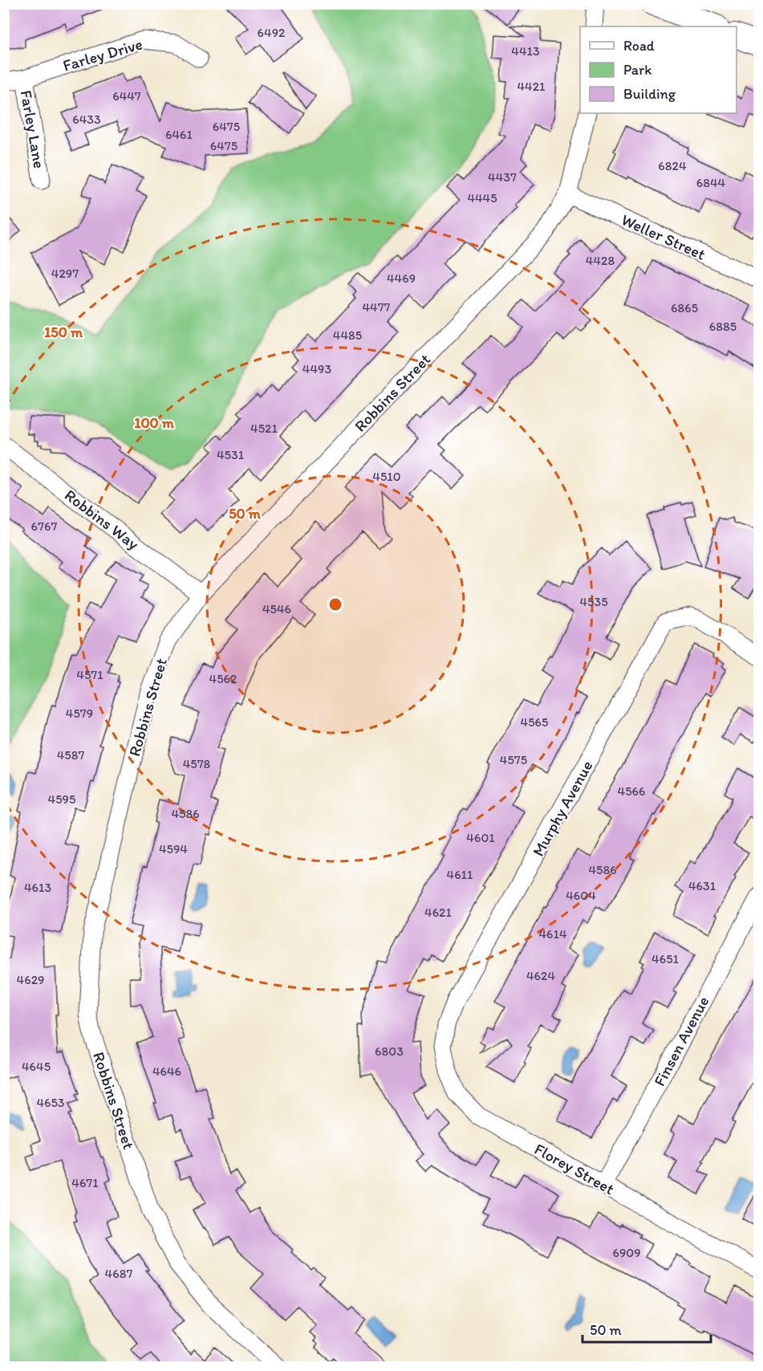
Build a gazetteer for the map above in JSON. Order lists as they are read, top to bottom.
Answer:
{
  "streets": {
    "street": [
      "Farley Drive",
      "Farley Lane",
      "Weller Street",
      "Robbins Street",
      "Robbins Way",
      "Murphy Avenue",
      "Finsen Avenue",
      "Florey Street"
    ]
  },
  "crossings": [
    ["Farley Drive", "Farley Lane"],
    ["Weller Street", "Robbins Street"],
    ["Robbins Street", "Robbins Way"],
    ["Murphy Avenue", "Florey Street"],
    ["Finsen Avenue", "Florey Street"]
  ],
  "house_numbers": [
    "6492",
    "4413",
    "4421",
    "6447",
    "6433",
    "6475",
    "6461",
    "6475",
    "6824",
    "4437",
    "6844",
    "4445",
    "4428",
    "4297",
    "4469",
    "4477",
    "6865",
    "6885",
    "4485",
    "4493",
    "4521",
    "4531",
    "4510",
    "6767",
    "4535",
    "4546",
    "4571",
    "4562",
    "4579",
    "4565",
    "4587",
    "4575",
    "4578",
    "4566",
    "4595",
    "4586",
    "4601",
    "4594",
    "4586",
    "4611",
    "4631",
    "4613",
    "4604",
    "4621",
    "4614",
    "4651",
    "4624",
    "4629",
    "6803",
    "4645",
    "4646",
    "4653",
    "4671",
    "6909",
    "4687"
  ],
  "legend": ["Road", "Park", "Building"],
  "scale_bar": "50 m",
  "rings": ["150 m", "100 m", "50 m"]
}
